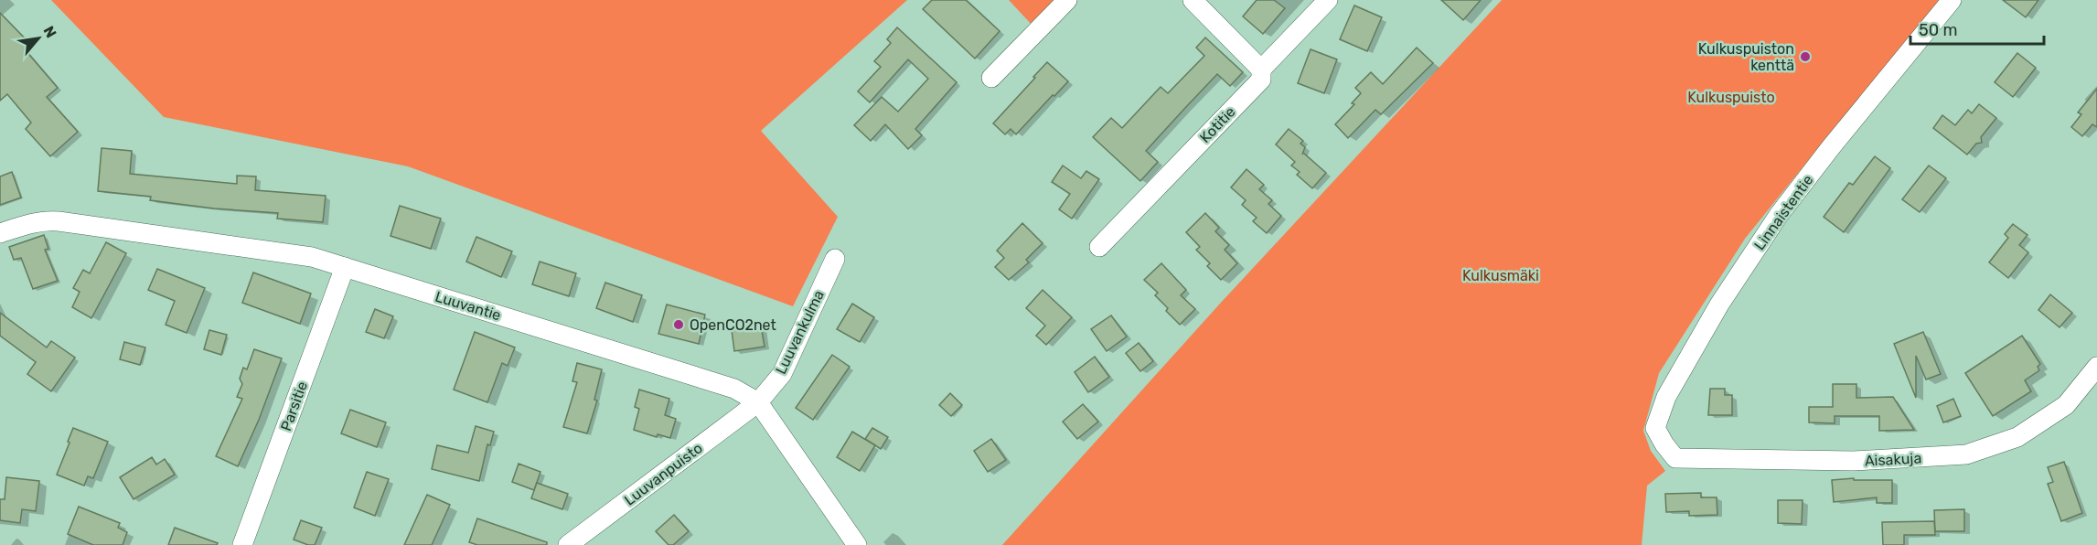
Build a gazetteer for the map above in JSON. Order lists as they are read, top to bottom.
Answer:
{
  "streets": {
    "street": [
      "Kotitie",
      "Linnaistentie",
      "Luuvantie",
      "Luuvankulma",
      "Parsitie",
      "Aisakuja",
      "Luuvanpuisto"
    ]
  },
  "crossings": [
    ["Linnaistentie", "Aisakuja"],
    ["Luuvantie", "Luuvankulma"],
    ["Luuvantie", "Parsitie"],
    ["Luuvantie", "Luuvanpuisto"],
    ["Luuvankulma", "Luuvanpuisto"]
  ],
  "parks": ["Kulkuspuisto", "Kulkusmäki"],
  "places": ["Kulkuspuiston kenttä", "OpenCO2net"],
  "scale_bar": "50 m",
  "north": "top right"
}
